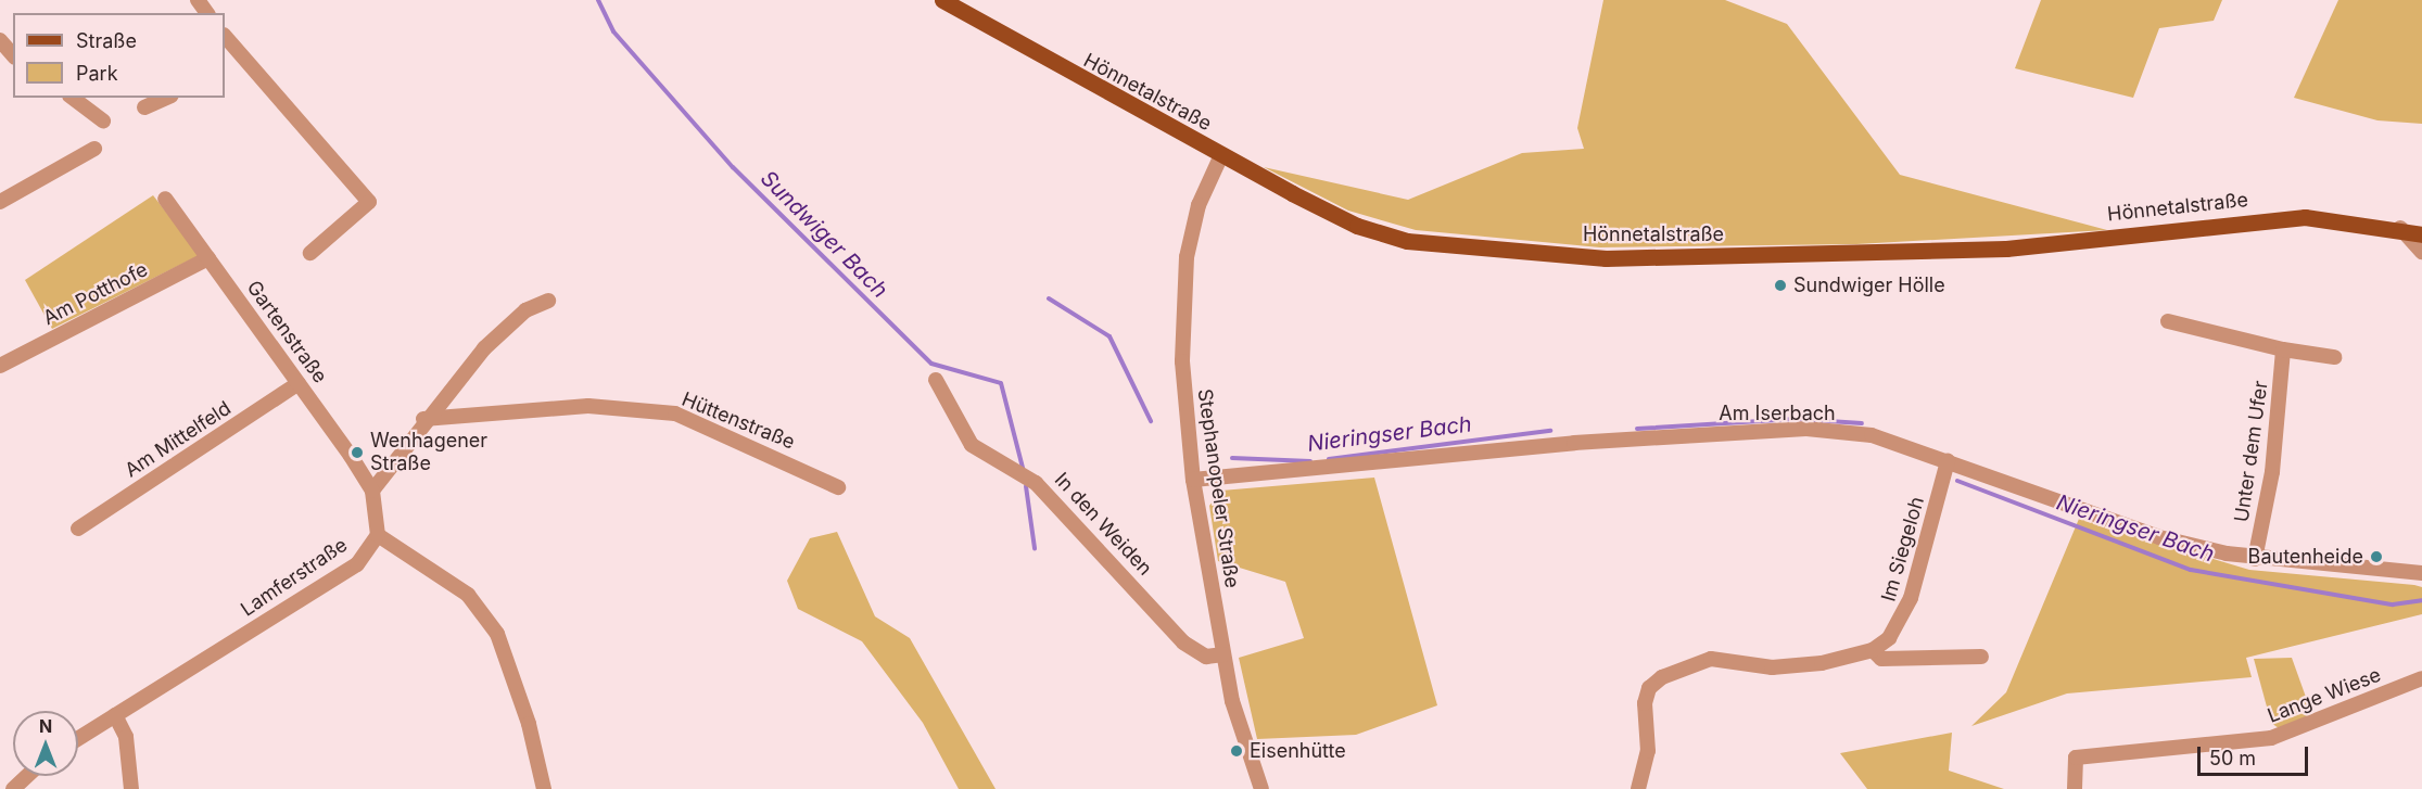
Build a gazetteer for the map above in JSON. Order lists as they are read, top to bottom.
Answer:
{
  "streets": {
    "main road": ["Hönnetalstraße"],
    "street": [
      "Am Potthofe",
      "Gartenstraße",
      "Am Iserbach",
      "Hüttenstraße",
      "Am Mittelfeld",
      "Unter dem Ufer",
      "Stephanopeler Straße",
      "In den Weiden",
      "Im Siegeloh",
      "Lamferstraße",
      "Lange Wiese"
    ]
  },
  "crossings": [
    ["Hönnetalstraße", "Stephanopeler Straße"],
    ["Am Potthofe", "Gartenstraße"],
    ["Gartenstraße", "Am Mittelfeld"],
    ["Am Iserbach", "Unter dem Ufer"],
    ["Am Iserbach", "Stephanopeler Straße"],
    ["Am Iserbach", "Im Siegeloh"],
    ["Stephanopeler Straße", "In den Weiden"]
  ],
  "water": ["Sundwiger Bach", "Nieringser Bach"],
  "places": [
    "Sundwiger Hölle",
    "Wenhagener Straße",
    "Bautenheide",
    "Eisenhütte"
  ],
  "legend": ["Straße", "Park"],
  "scale_bar": "50 m",
  "north": "top"
}
